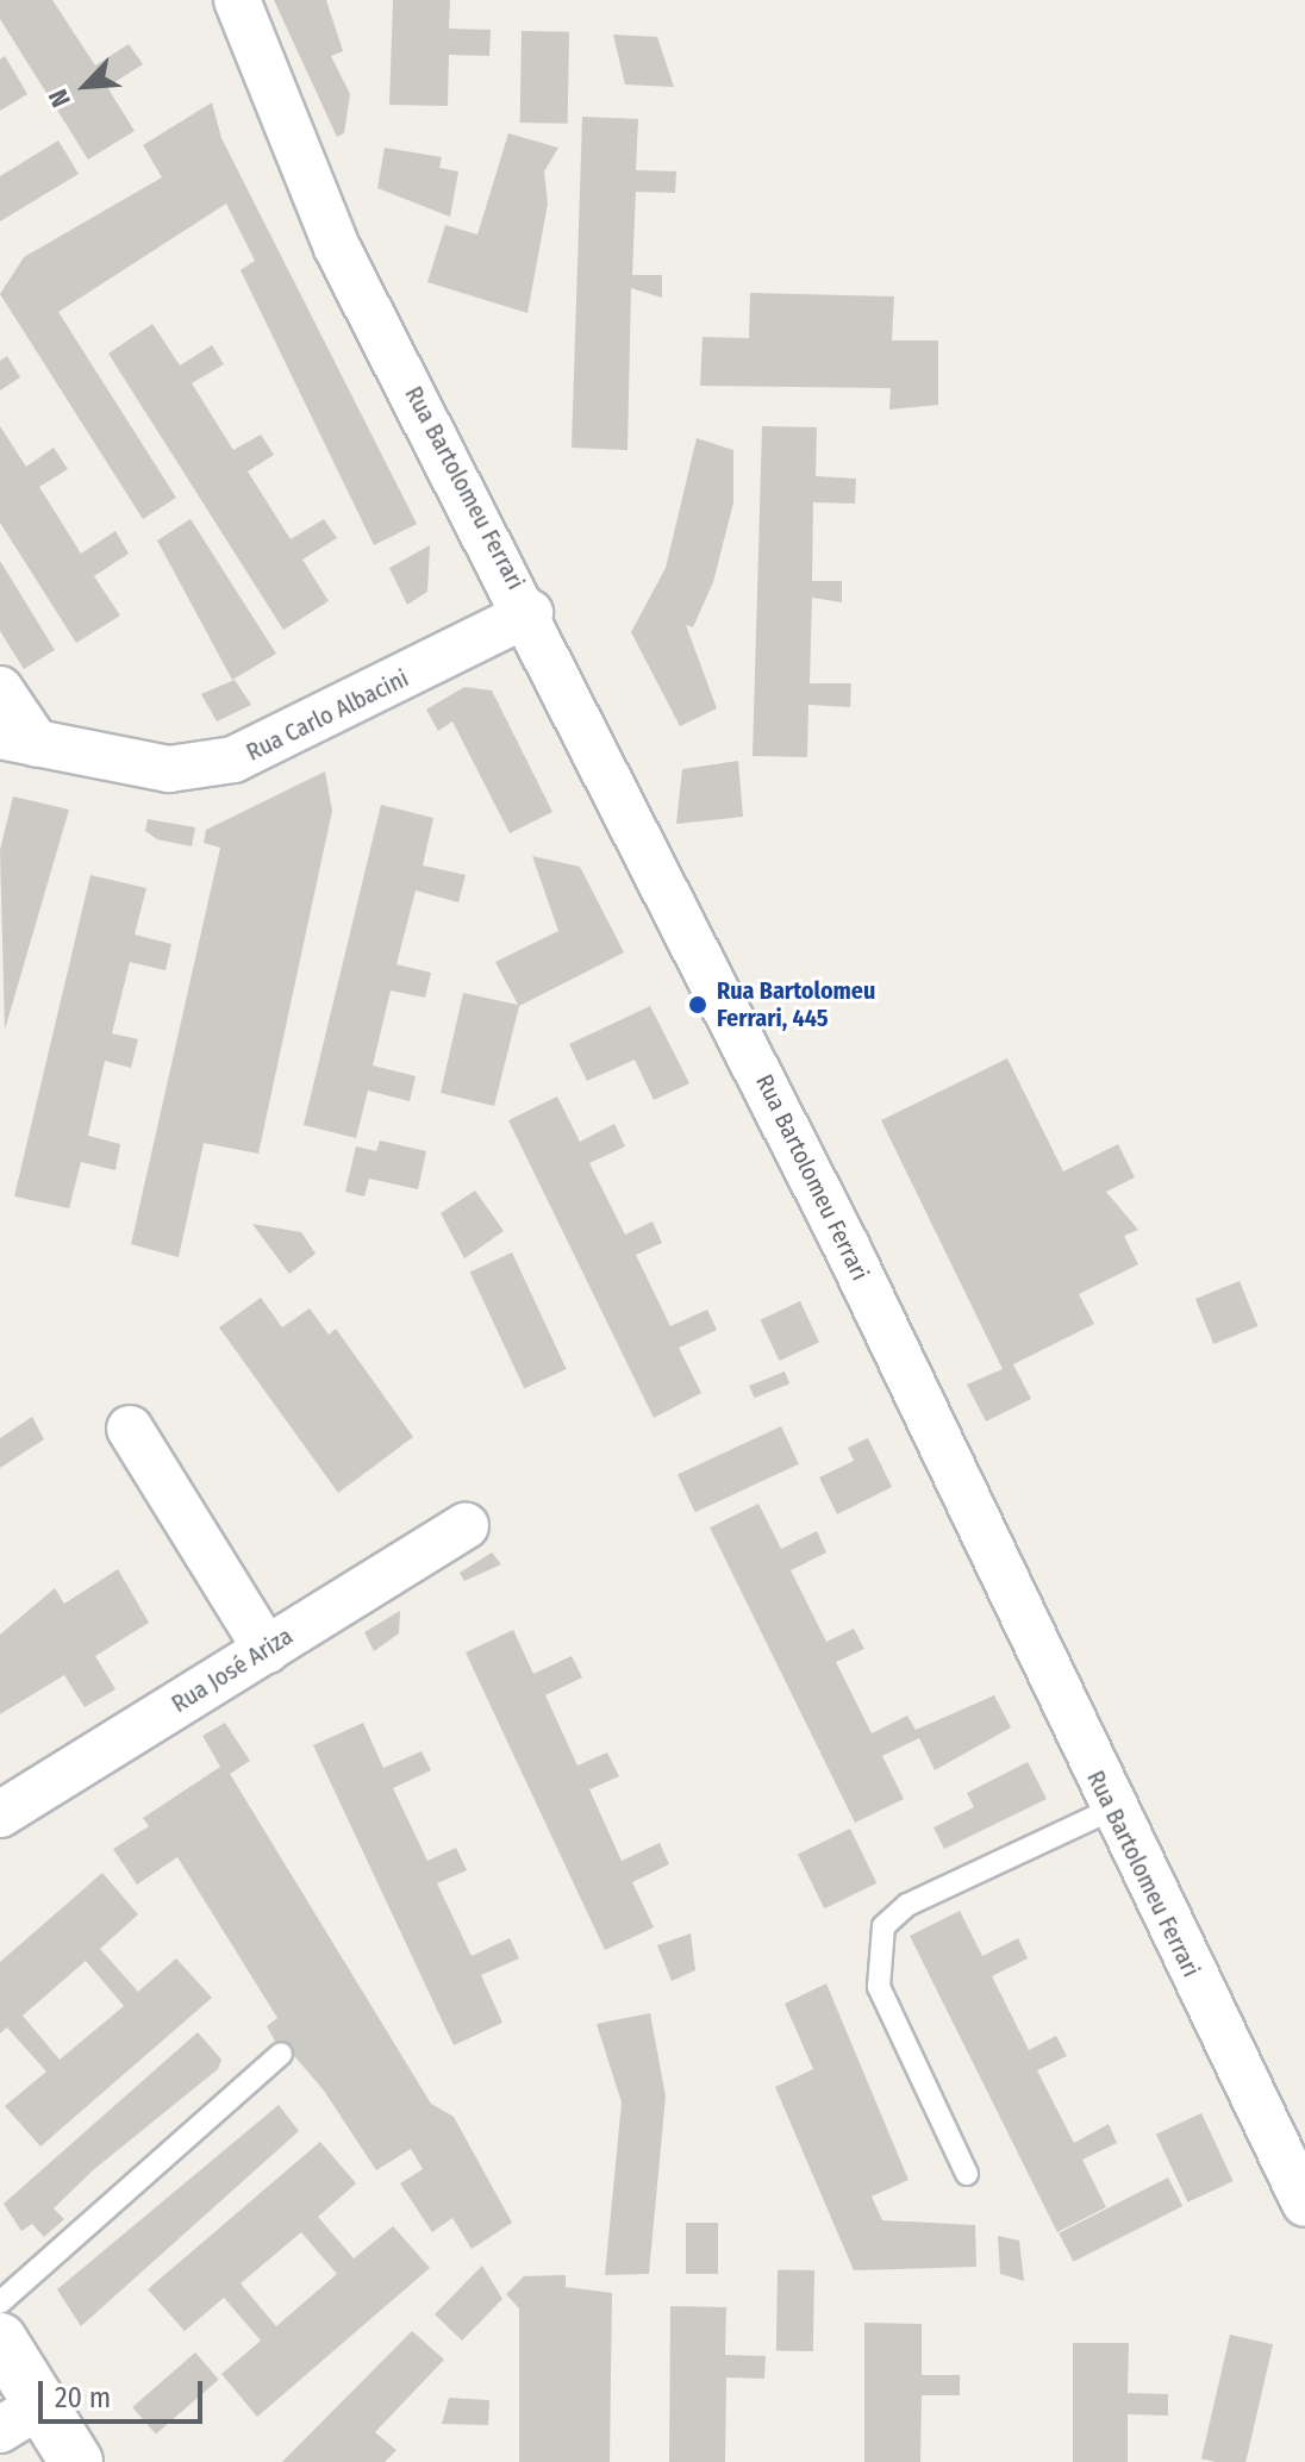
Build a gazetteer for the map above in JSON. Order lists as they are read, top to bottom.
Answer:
{
  "streets": {
    "street": ["Rua Bartolomeu Ferrari", "Rua Carlo Albacini", "Rua José Ariza"]
  },
  "crossings": [
    ["Rua Bartolomeu Ferrari", "Rua Carlo Albacini"]
  ],
  "places": ["Rua Bartolomeu Ferrari, 445"],
  "scale_bar": "20 m",
  "north": "bottom left"
}
